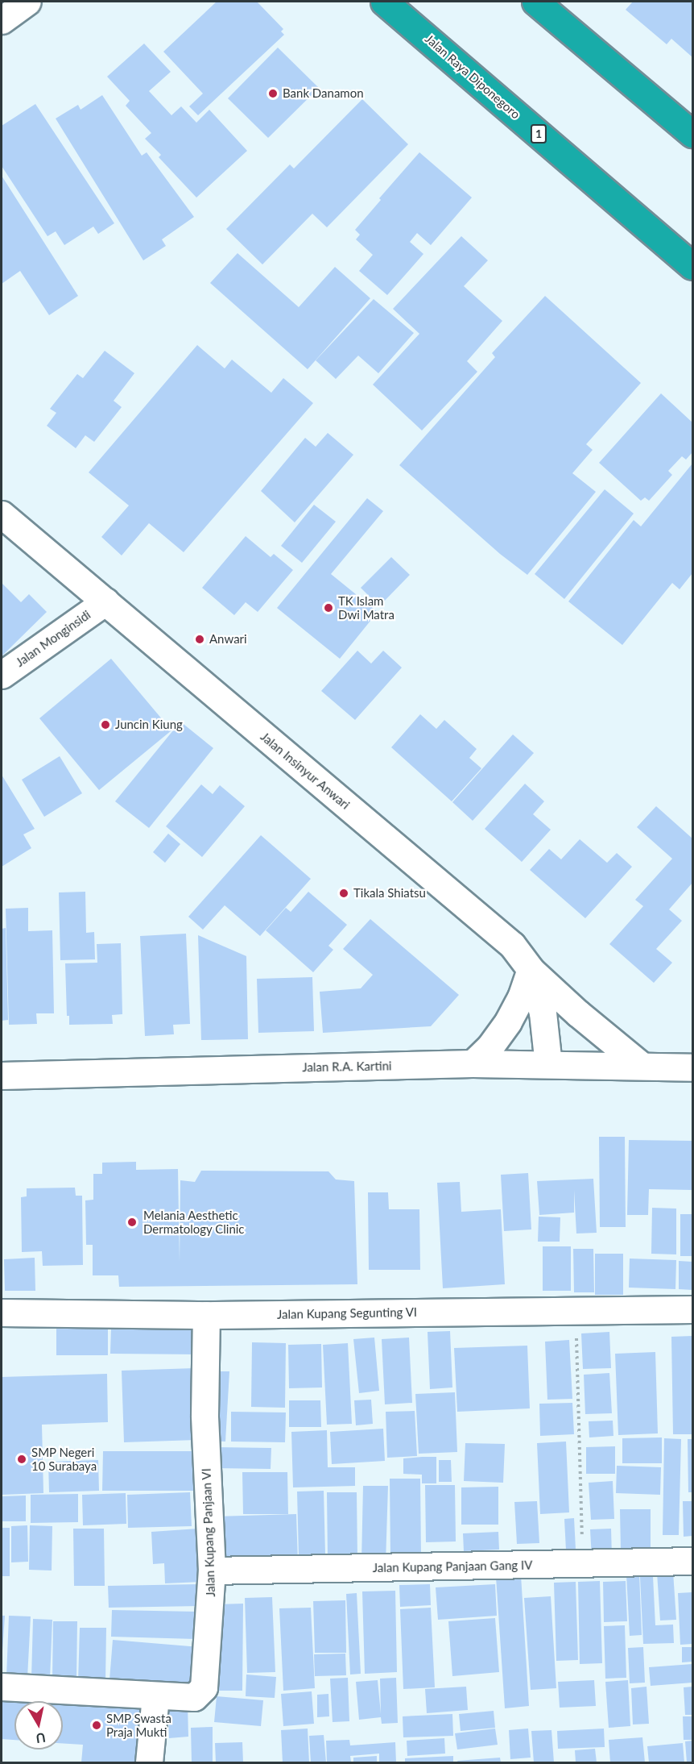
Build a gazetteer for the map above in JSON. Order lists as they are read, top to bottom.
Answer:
{
  "streets": {
    "highway": ["Jalan Raya Diponegoro", "1"],
    "street": [
      "Jalan Monginsidi",
      "Jalan Insinyur Anwari",
      "Jalan R.A. Kartini",
      "Jalan Kupang Segunting VI",
      "Jalan Kupang Panjaan VI",
      "Jalan Kupang Panjaan Gang IV"
    ]
  },
  "crossings": [
    ["Jalan Monginsidi", "Jalan Insinyur Anwari"],
    ["Jalan Insinyur Anwari", "Jalan R.A. Kartini"],
    ["Jalan Kupang Segunting VI", "Jalan Kupang Panjaan VI"],
    ["Jalan Kupang Panjaan VI", "Jalan Kupang Panjaan Gang IV"]
  ],
  "places": [
    "Bank Danamon",
    "TK Islam Dwi Matra",
    "Anwari",
    "Juncin Kiung",
    "Tikala Shiatsu",
    "Melania Aesthetic Dermatology Clinic",
    "SMP Negeri 10 Surabaya",
    "SMP Swasta Praja Mukti"
  ],
  "north": "bottom"
}
